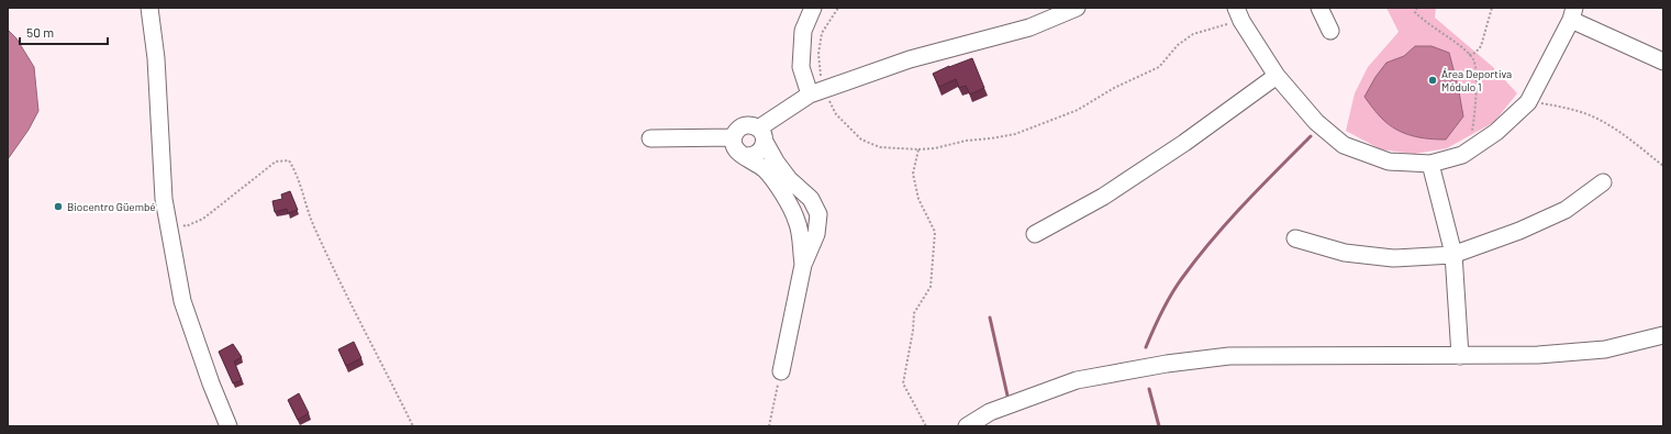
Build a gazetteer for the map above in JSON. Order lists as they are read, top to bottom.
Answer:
{
  "places": ["Área Deportiva Módulo 1", "Biocentro Güembé"],
  "scale_bar": "50 m"
}
